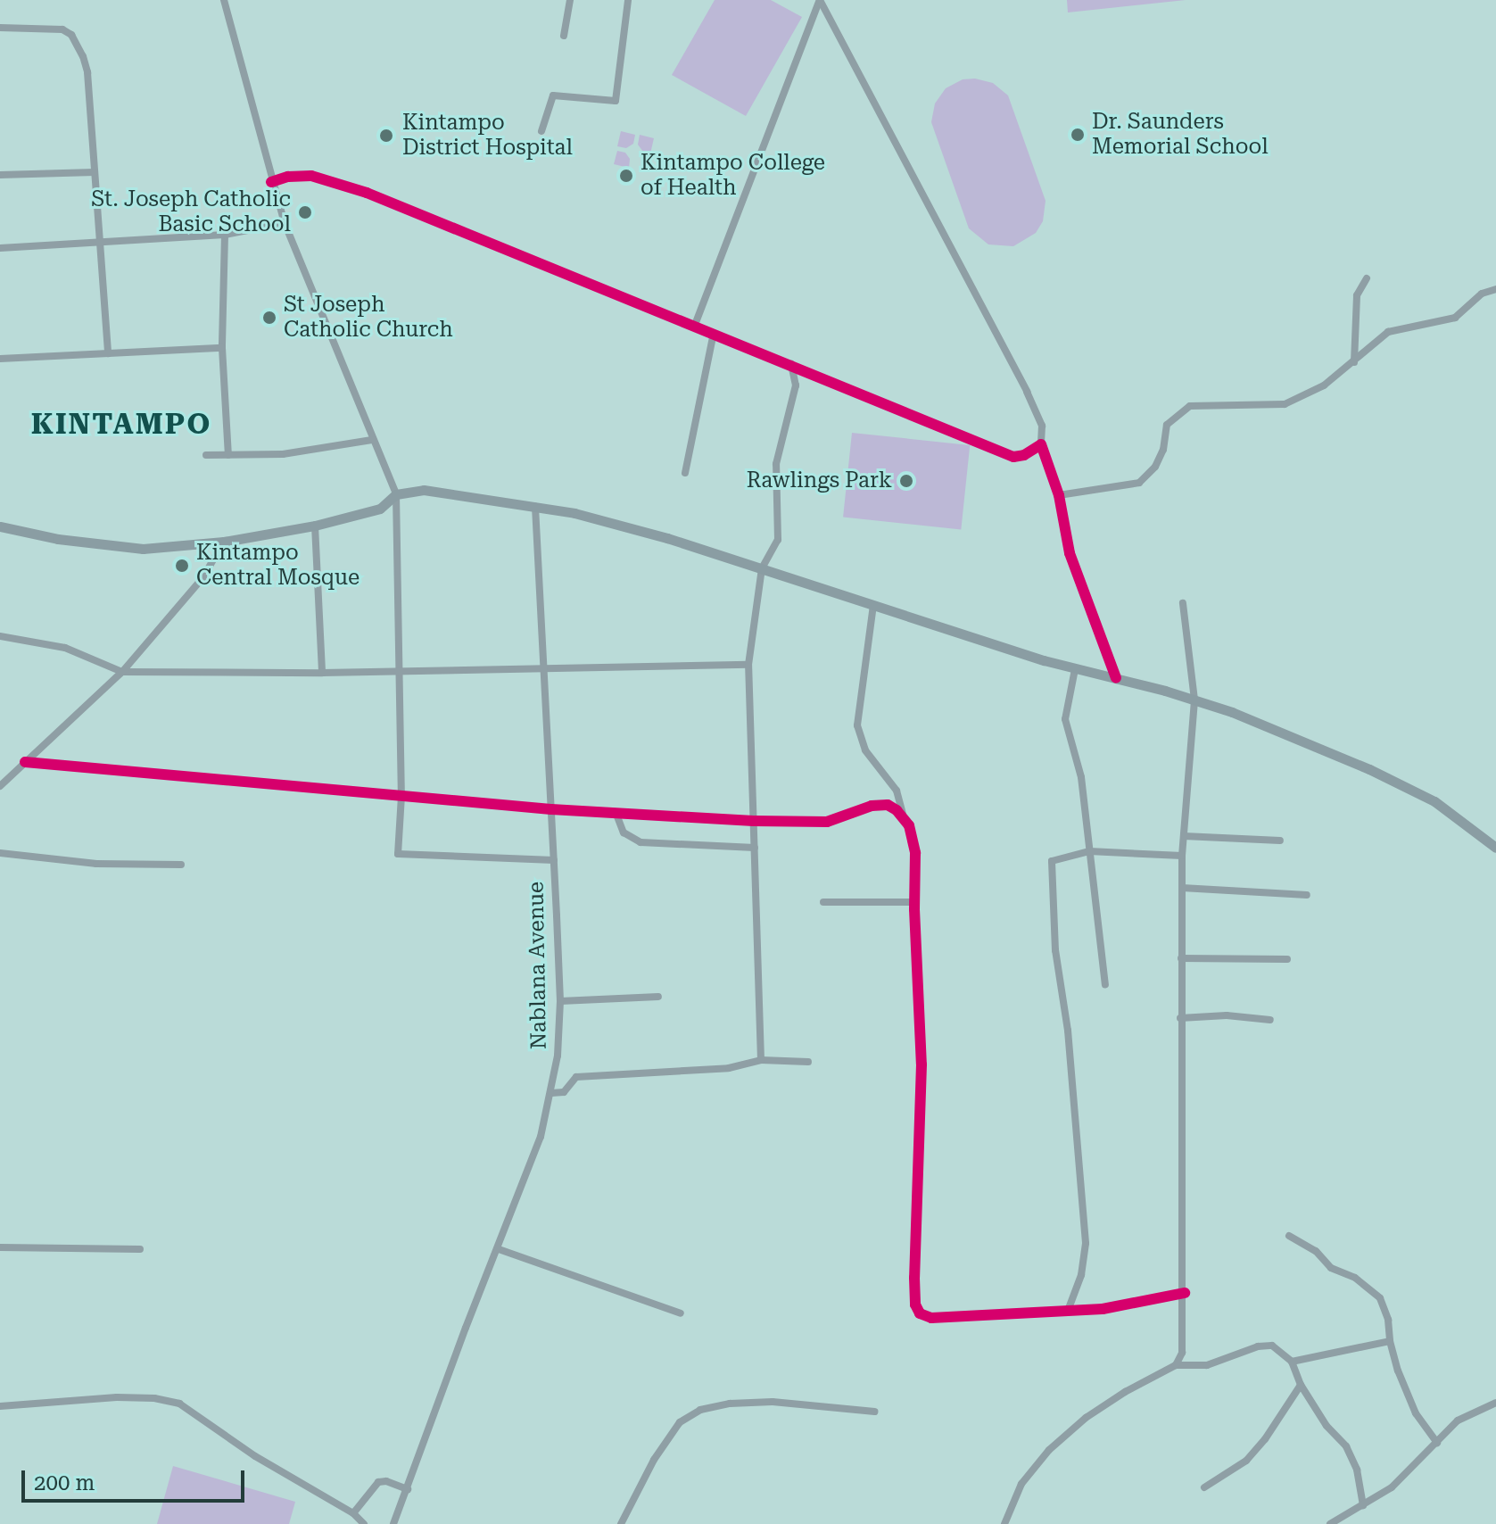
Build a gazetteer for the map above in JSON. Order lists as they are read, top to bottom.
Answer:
{
  "streets": {
    "street": ["Nablana Avenue"]
  },
  "districts": ["KINTAMPO"],
  "places": [
    "Dr. Saunders Memorial School",
    "Kintampo District Hospital",
    "Kintampo College of Health",
    "St. Joseph Catholic Basic School",
    "St Joseph Catholic Church",
    "Rawlings Park",
    "Kintampo Central Mosque"
  ],
  "scale_bar": "200 m"
}
